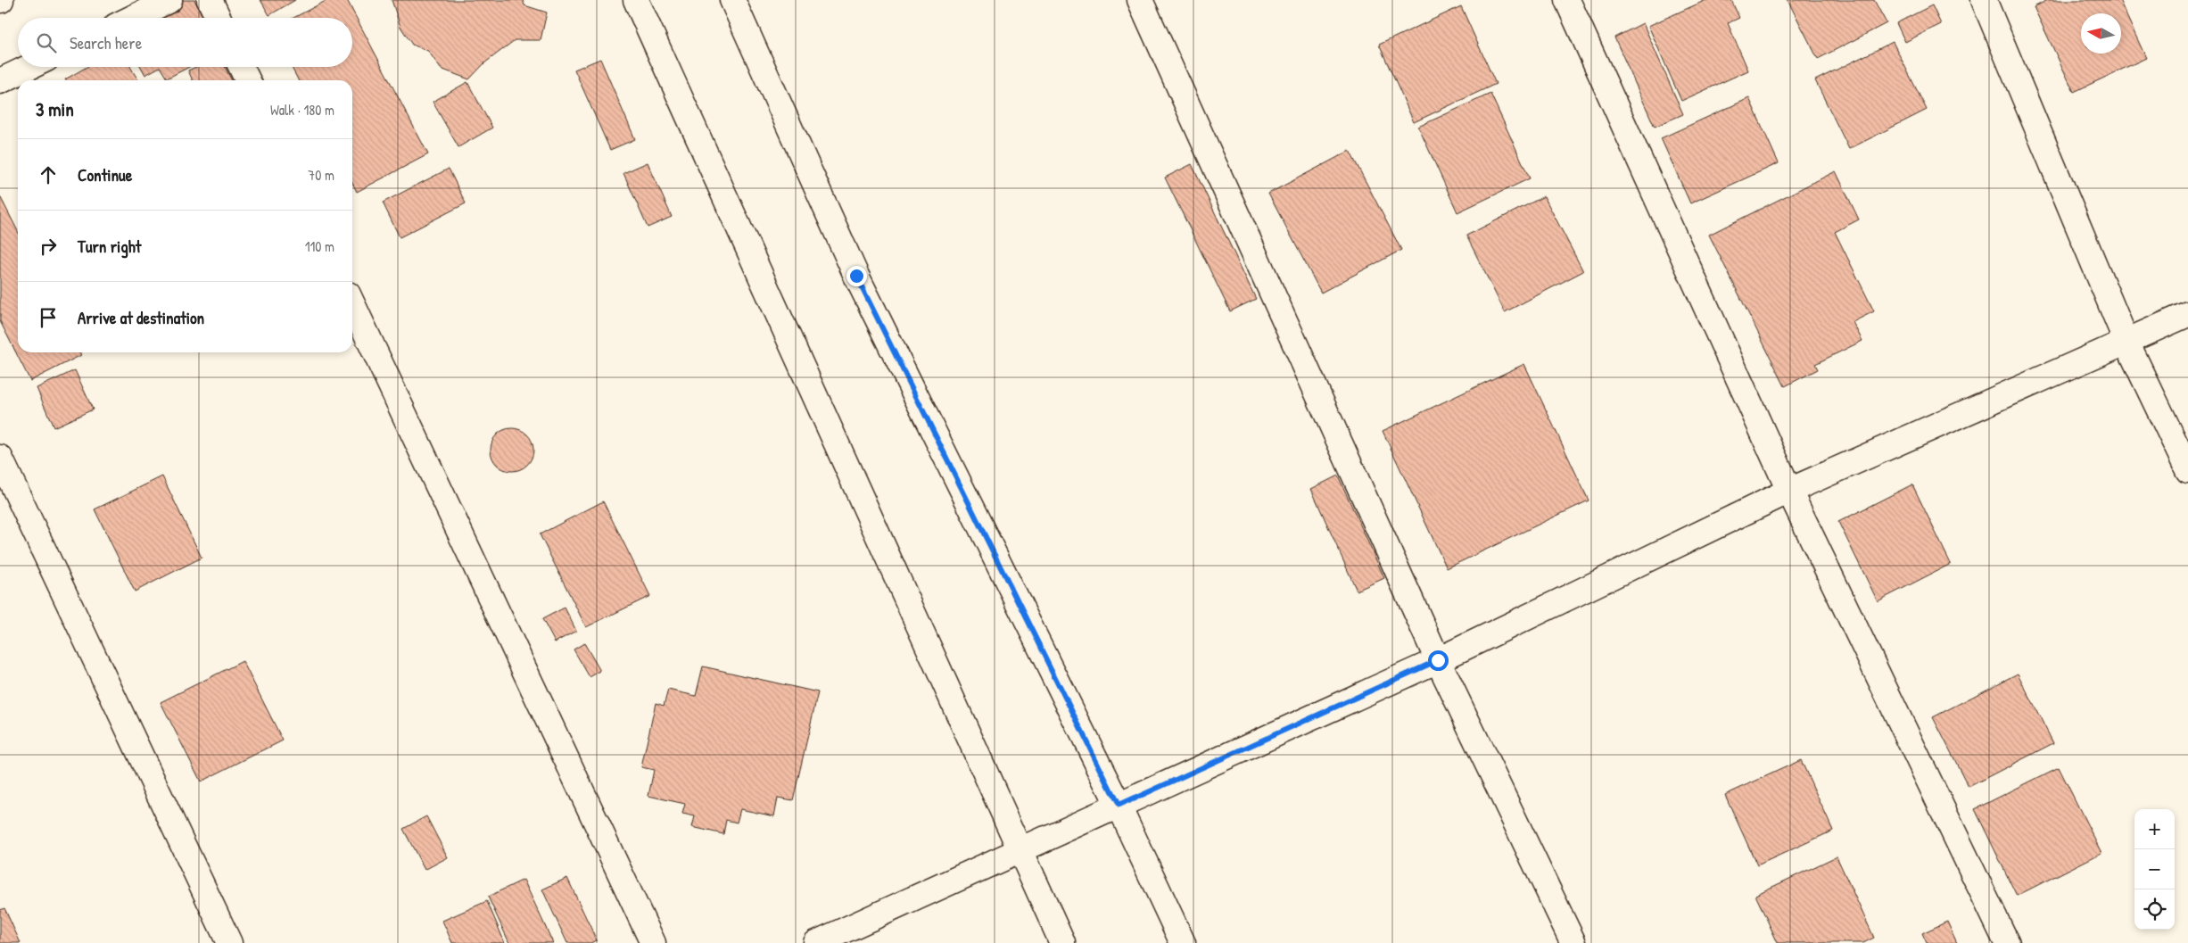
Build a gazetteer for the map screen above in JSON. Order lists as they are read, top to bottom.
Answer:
{
  "north": "left",
  "page": {
    "search": "Search here",
    "heading": ["3 min", "Walk · 180 m"],
    "list": [
      ["Continue", "70 m"],
      ["Turn right", "110 m"],
      "Arrive at destination"
    ],
    "map_buttons": ["+", "−"]
  }
}
